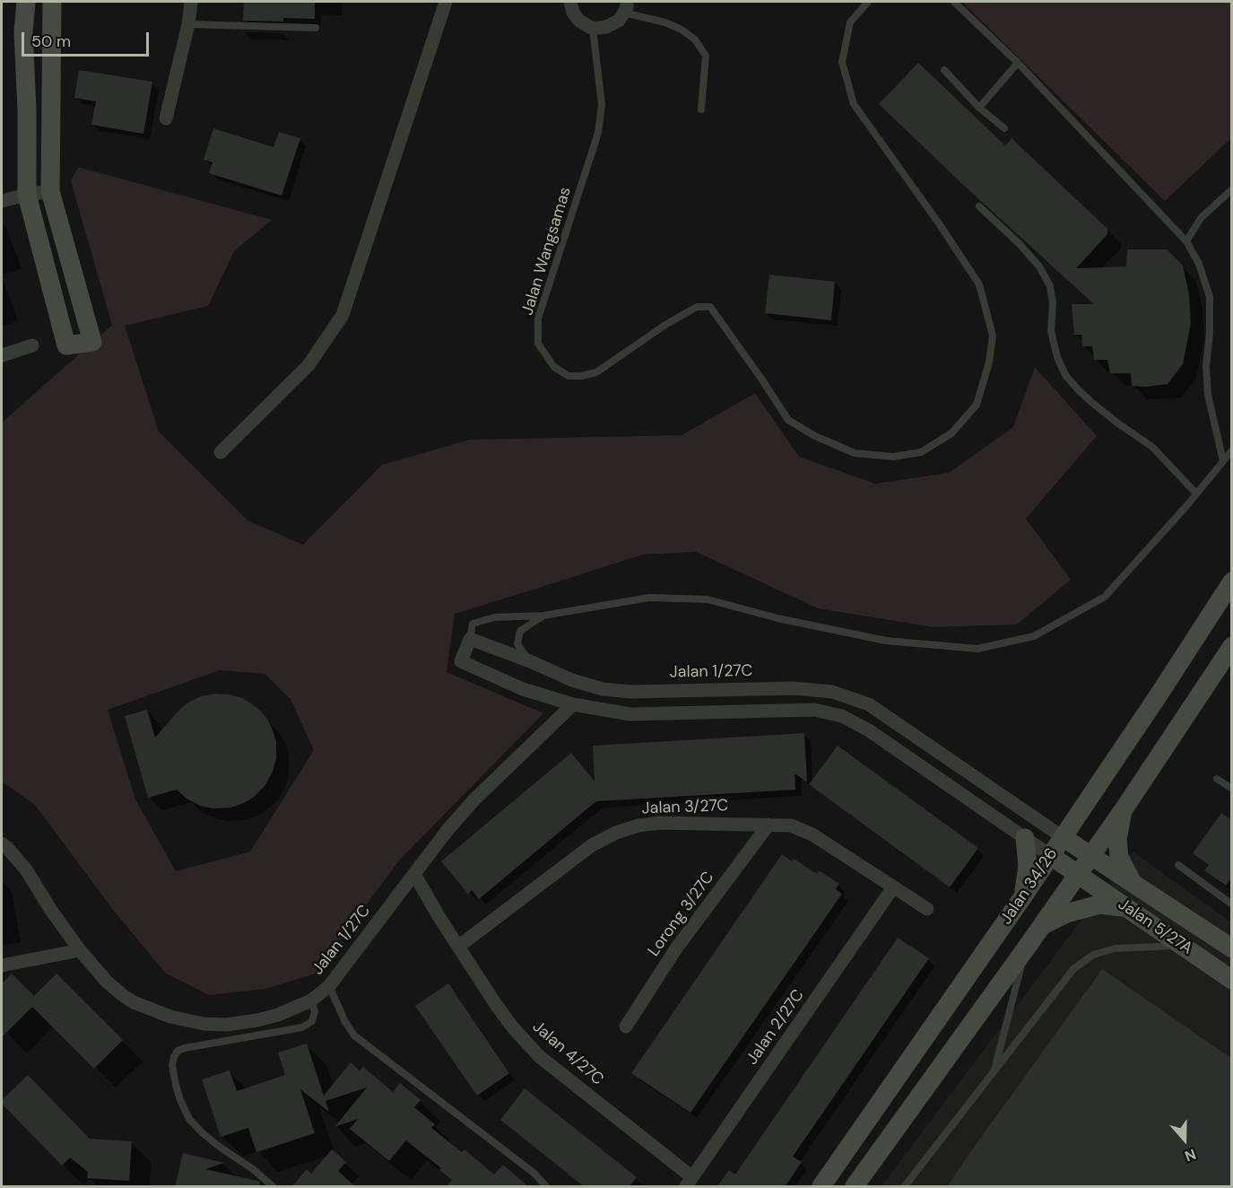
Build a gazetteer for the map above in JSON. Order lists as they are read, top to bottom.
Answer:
{
  "streets": {
    "main road": ["Jalan 34/26", "Jalan 5/27A"],
    "street": [
      "Jalan 1/27C",
      "Jalan 3/27C",
      "Lorong 3/27C",
      "Jalan 2/27C",
      "Jalan 4/27C"
    ],
    "lane": ["Jalan Wangsamas"]
  },
  "crossings": [
    ["Jalan 1/27C", "Jalan 34/26"],
    ["Jalan 1/27C", "Jalan 5/27A"],
    ["Jalan 1/27C", "Jalan 4/27C"],
    ["Jalan 3/27C", "Lorong 3/27C"],
    ["Jalan 3/27C", "Jalan 2/27C"],
    ["Jalan 3/27C", "Jalan 4/27C"],
    ["Jalan 34/26", "Jalan 5/27A"],
    ["Jalan 2/27C", "Jalan 4/27C"]
  ],
  "scale_bar": "50 m",
  "north": "bottom"
}
